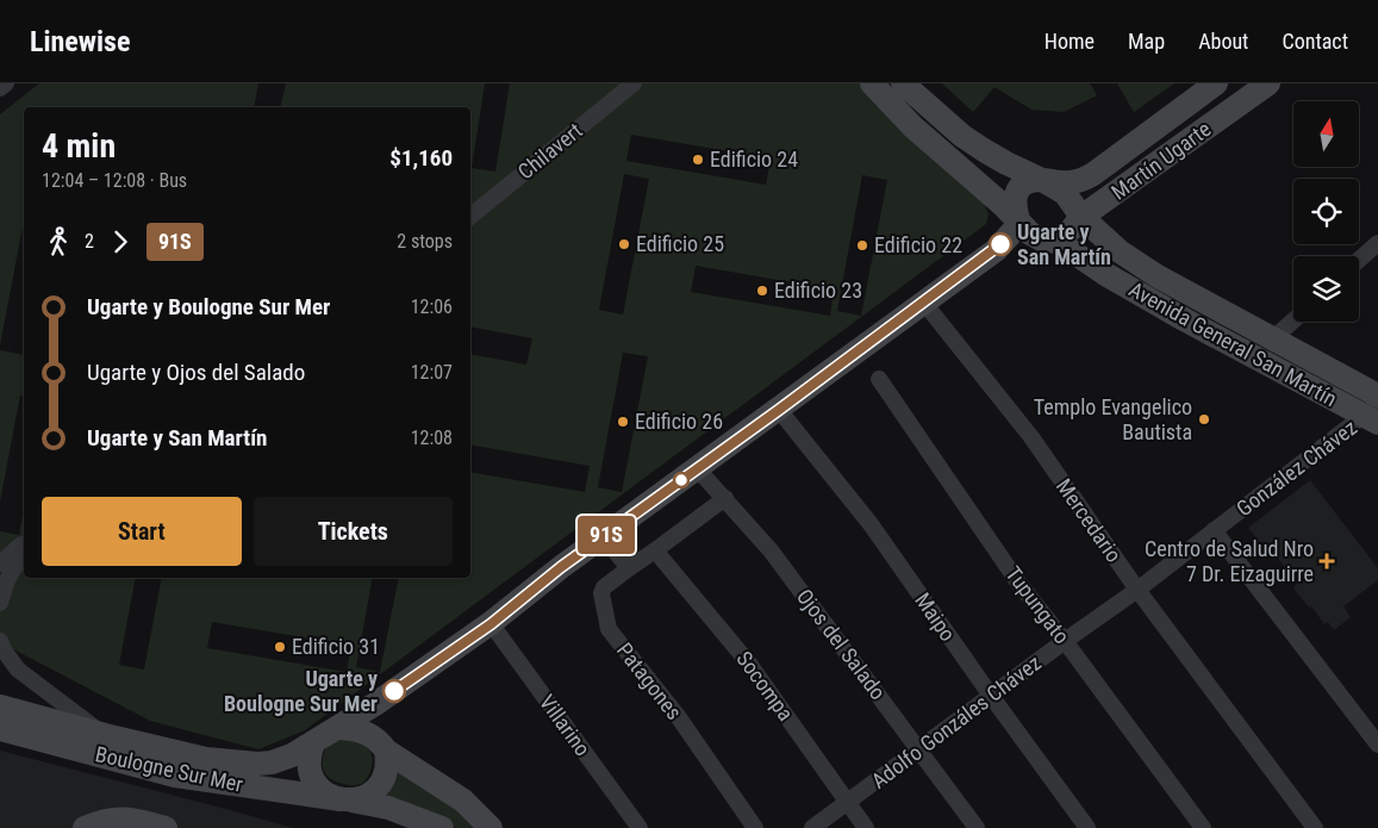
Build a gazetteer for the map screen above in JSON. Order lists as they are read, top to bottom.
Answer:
{
  "streets": {
    "street": [
      "Chilavert",
      "Martín Ugarte",
      "Avenida General San Martín",
      "González Chávez",
      "Mercedario",
      "Tupungato",
      "Maipo",
      "Ojos del Salado",
      "Patagones",
      "Socompa",
      "Adolfo Gonzáles Chávez",
      "Villarino",
      "Boulogne Sur Mer"
    ]
  },
  "crossings": [
    ["Martín Ugarte", "Avenida General San Martín"],
    ["Avenida General San Martín", "González Chávez"],
    ["González Chávez", "Adolfo Gonzáles Chávez"],
    ["Mercedario", "Adolfo Gonzáles Chávez"],
    ["Tupungato", "Adolfo Gonzáles Chávez"],
    ["Maipo", "Adolfo Gonzáles Chávez"],
    ["Ojos del Salado", "Adolfo Gonzáles Chávez"],
    ["Socompa", "Adolfo Gonzáles Chávez"]
  ],
  "places": {
    "other": [
      "Edificio 24",
      "Edificio 25",
      "Ugarte y San Martín",
      "Edificio 22",
      "Edificio 23",
      "Templo Evangelico Bautista",
      "Edificio 26",
      "Edificio 31",
      "Ugarte y Boulogne Sur Mer"
    ],
    "health": ["Centro de Salud Nro 7 Dr. Eizaguirre"]
  },
  "lines": ["bus line 91S"],
  "north": "top",
  "page": {
    "header": "Linewise",
    "nav": [
      "Home",
      "Map",
      "About",
      "Contact"
    ],
    "on_map": "91S",
    "heading": ["4 min", "12:04 – 12:08 · Bus", "$1,160"],
    "legs": ["2", "91S", "2 stops"],
    "list": [
      {
        "name": "Ugarte y Boulogne Sur Mer",
        "value": "12:06"
      },
      {
        "name": "Ugarte y Ojos del Salado",
        "value": "12:07"
      },
      {
        "name": "Ugarte y San Martín",
        "value": "12:08"
      }
    ],
    "buttons": ["Start", "Tickets"]
  }
}
